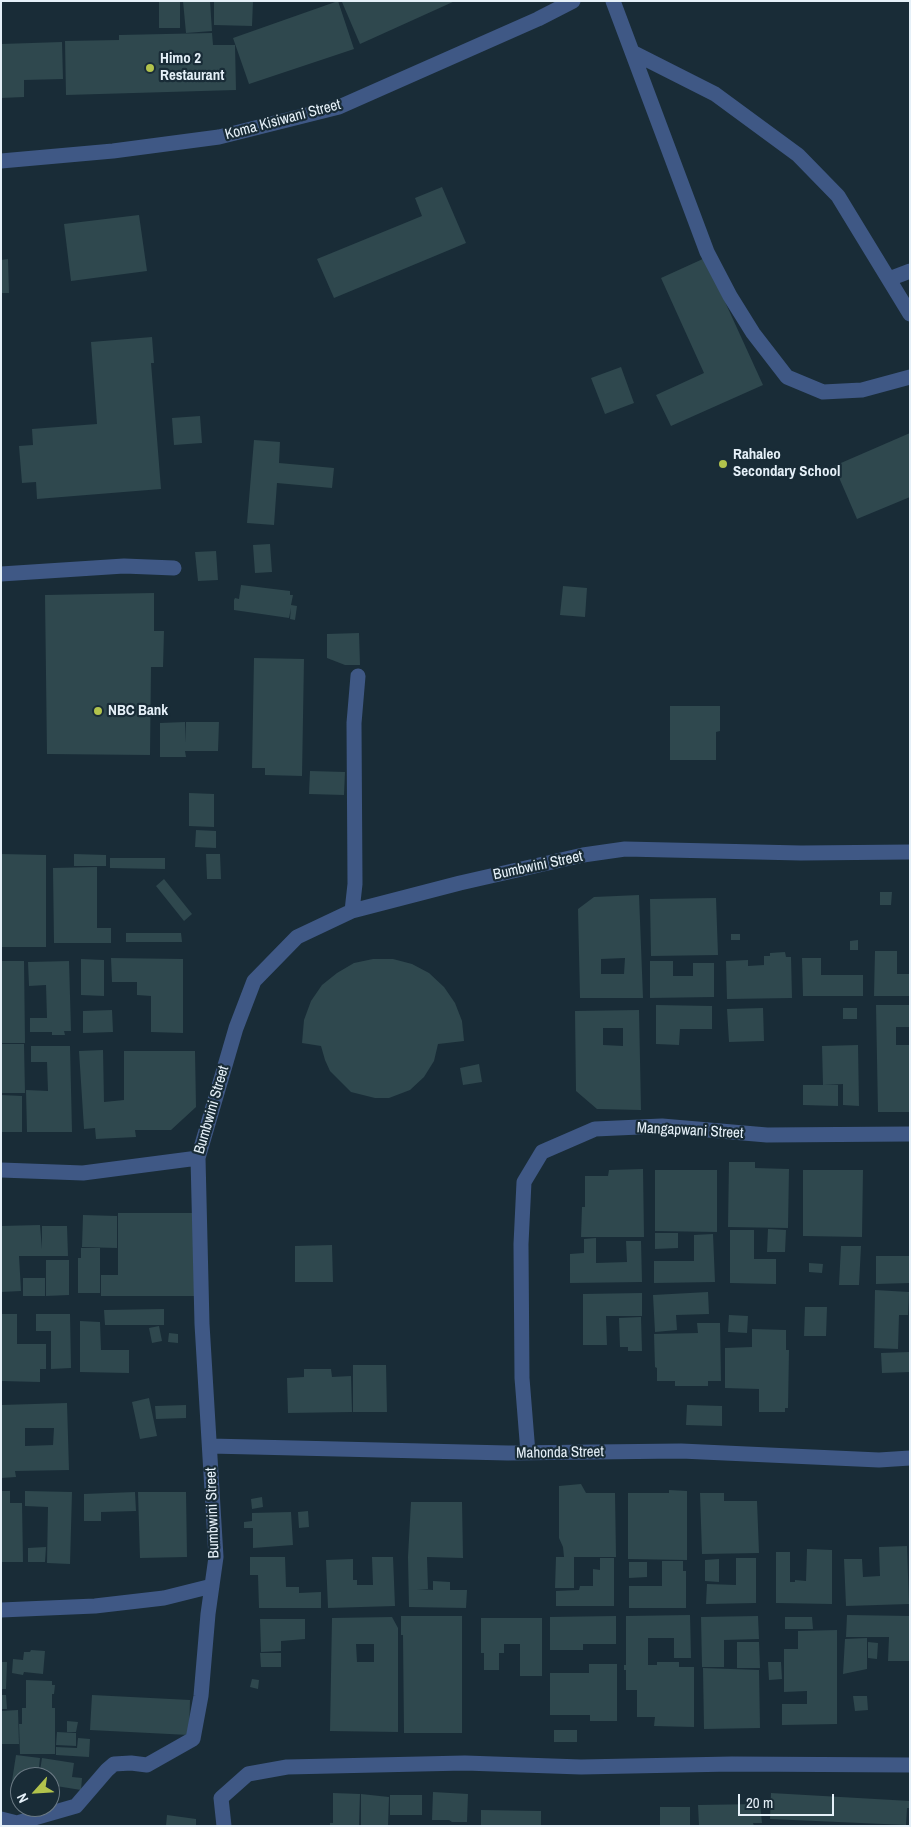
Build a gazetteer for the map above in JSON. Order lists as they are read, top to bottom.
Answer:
{
  "streets": {
    "street": [
      "Koma Kisiwani Street",
      "Bumbwini Street",
      "Mangapwani Street",
      "Mahonda Street"
    ]
  },
  "crossings": [
    ["Bumbwini Street", "Mahonda Street"],
    ["Mangapwani Street", "Mahonda Street"]
  ],
  "places": ["Himo 2 Restaurant", "Rahaleo Secondary School", "NBC Bank"],
  "scale_bar": "20 m",
  "north": "bottom left"
}
